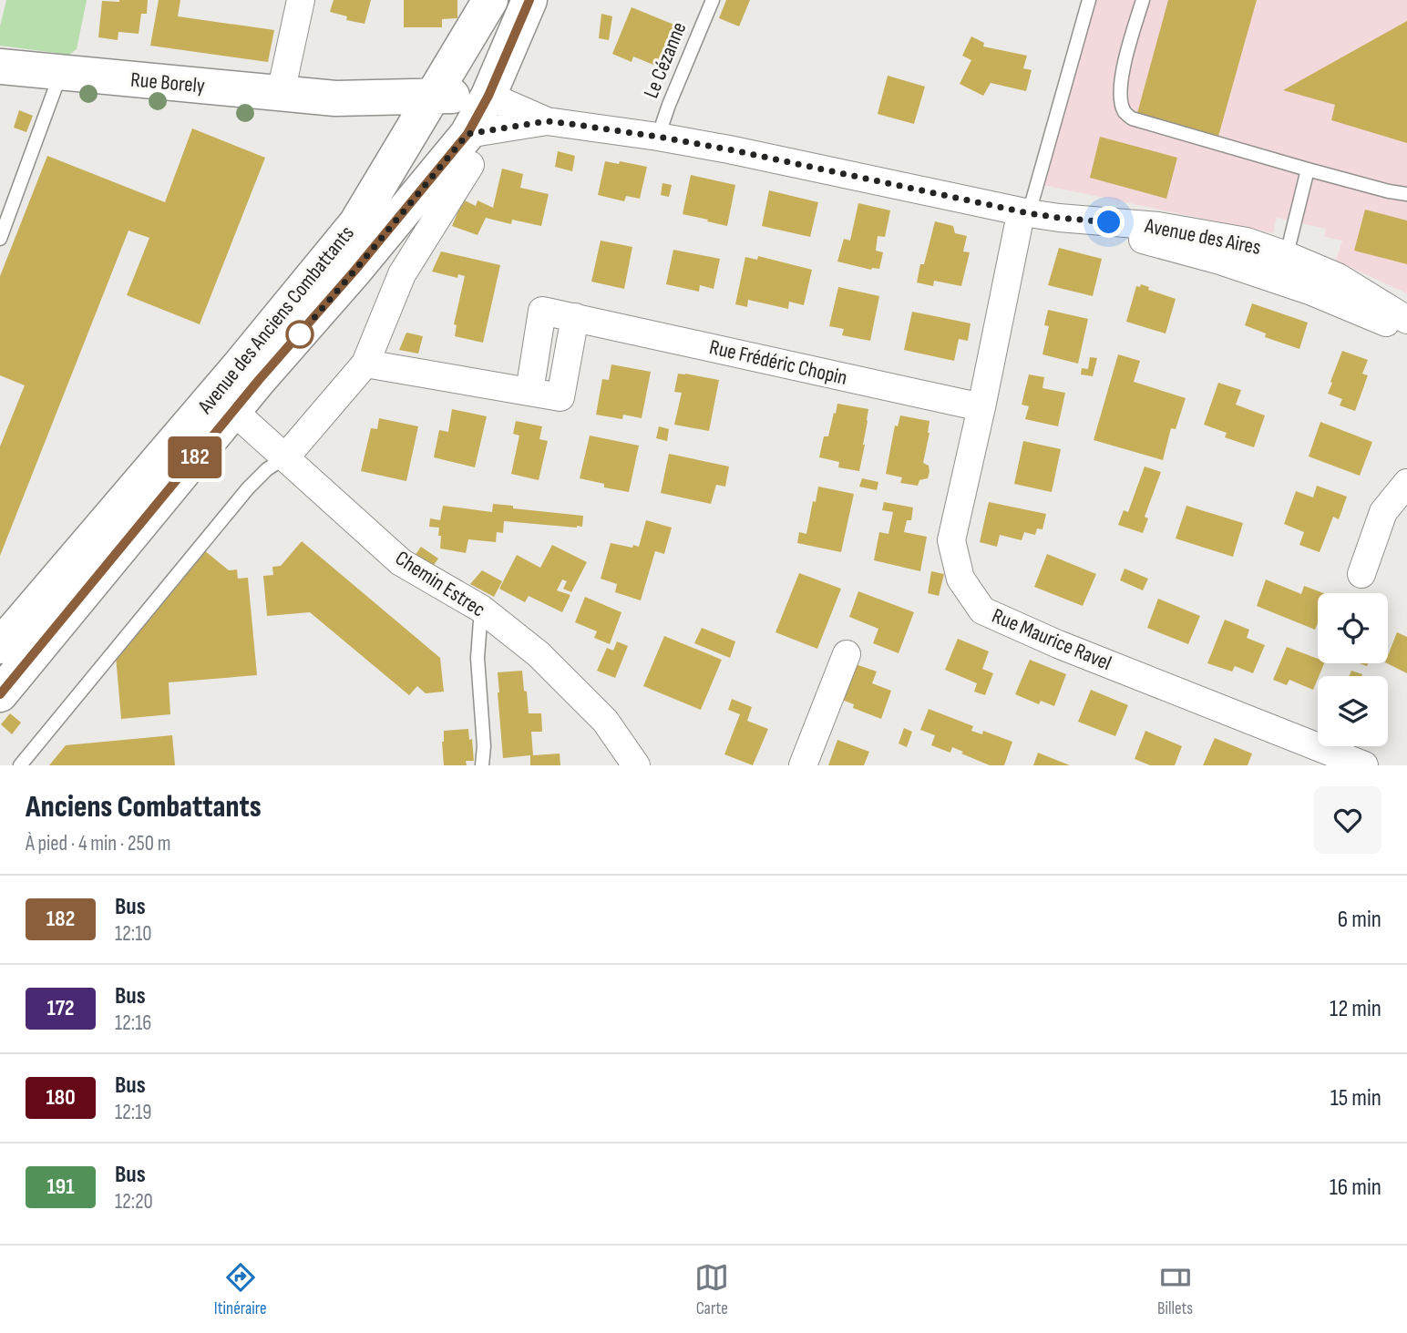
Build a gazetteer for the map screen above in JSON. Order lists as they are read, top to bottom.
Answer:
{
  "streets": {
    "main road": ["Rue Borely", "Avenue des Anciens Combattants"],
    "street": [
      "Avenue des Aires",
      "Rue Frédéric Chopin",
      "Chemin Estrec",
      "Rue Maurice Ravel"
    ],
    "lane": ["Le Cézanne"]
  },
  "crossings": [
    ["Le Cézanne", "Avenue des Aires"],
    ["Rue Borely", "Avenue des Aires"],
    ["Rue Borely", "Avenue des Anciens Combattants"],
    ["Avenue des Aires", "Avenue des Anciens Combattants"],
    ["Avenue des Aires", "Rue Maurice Ravel"],
    ["Avenue des Anciens Combattants", "Chemin Estrec"],
    ["Rue Frédéric Chopin", "Rue Maurice Ravel"]
  ],
  "lines": ["bus line 182"],
  "page": {
    "on_map": "182",
    "heading": ["Anciens Combattants", "À pied · 4 min · 250 m"],
    "list": [
      {
        "mark": "182",
        "name": "Bus",
        "note": "12:10",
        "value": "6 min"
      },
      {
        "mark": "172",
        "name": "Bus",
        "note": "12:16",
        "value": "12 min"
      },
      {
        "mark": "180",
        "name": "Bus",
        "note": "12:19",
        "value": "15 min"
      },
      {
        "mark": "191",
        "name": "Bus",
        "note": "12:20",
        "value": "16 min"
      }
    ],
    "tabs": ["Itinéraire", "Carte", "Billets"]
  }
}
